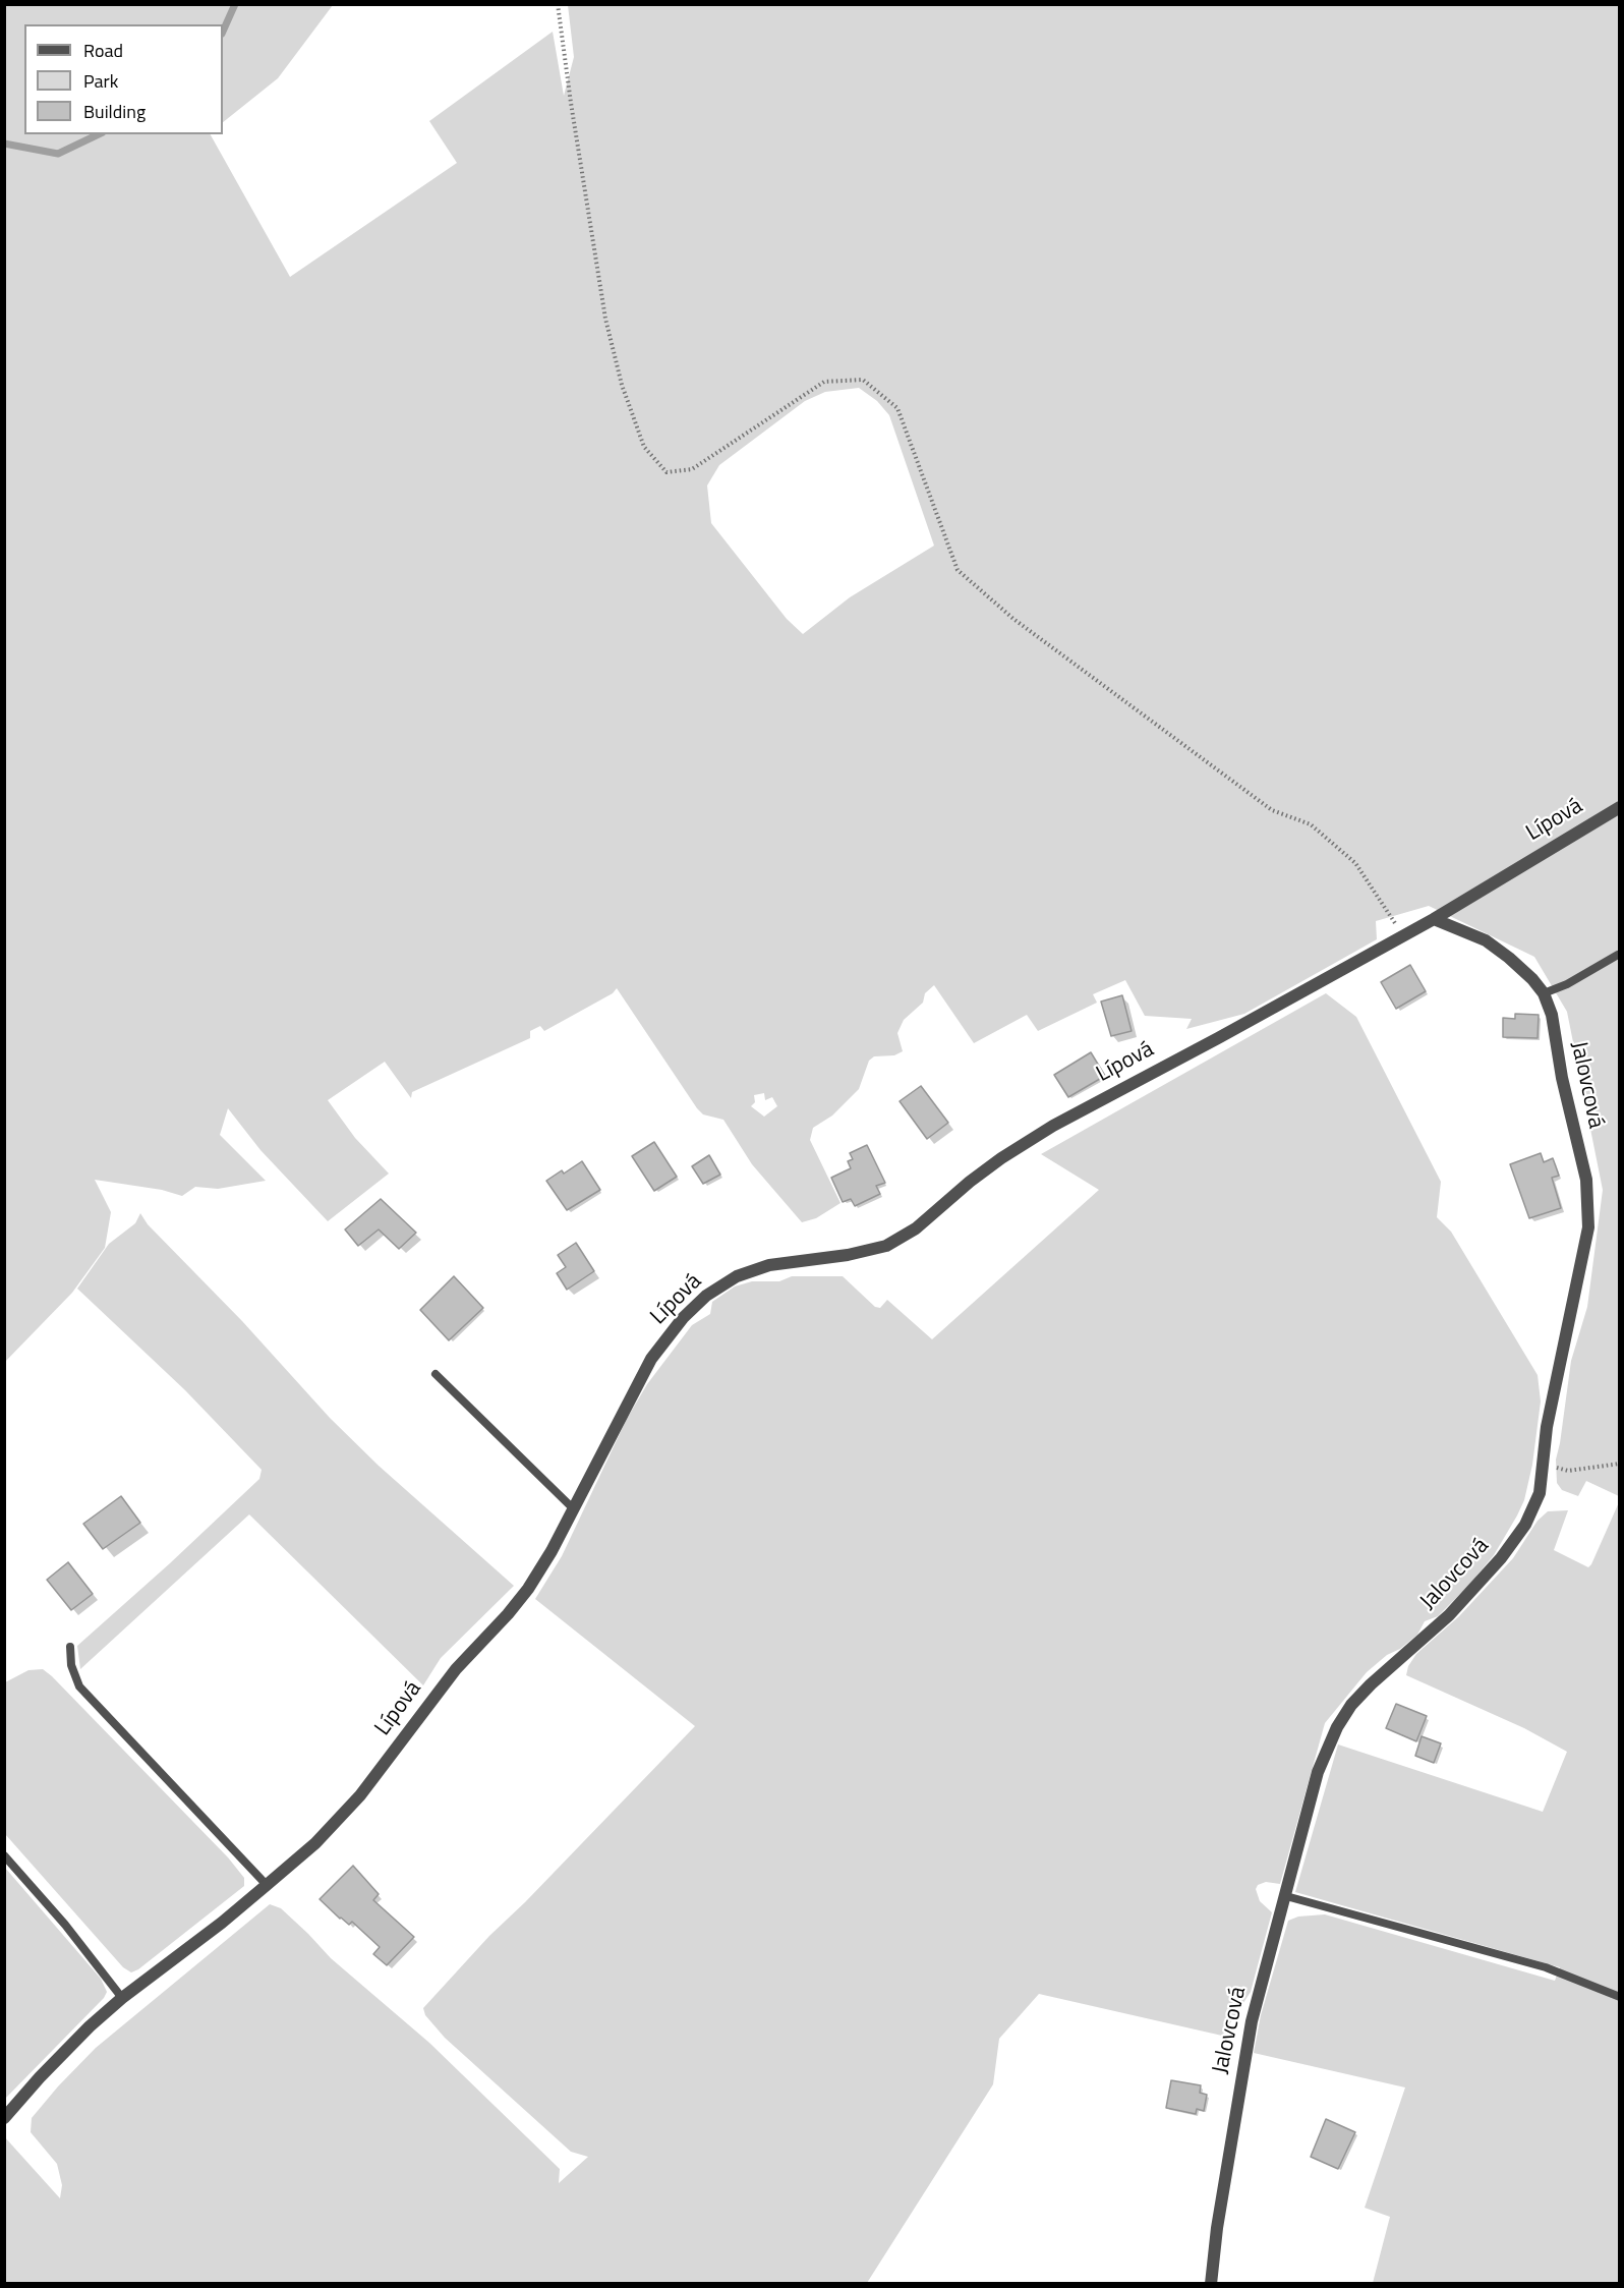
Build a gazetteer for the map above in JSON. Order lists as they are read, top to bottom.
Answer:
{
  "streets": {
    "street": ["Lípová", "Jalovcová"]
  },
  "crossings": [
    ["Lípová", "Jalovcová"]
  ],
  "legend": ["Road", "Park", "Building"]
}
